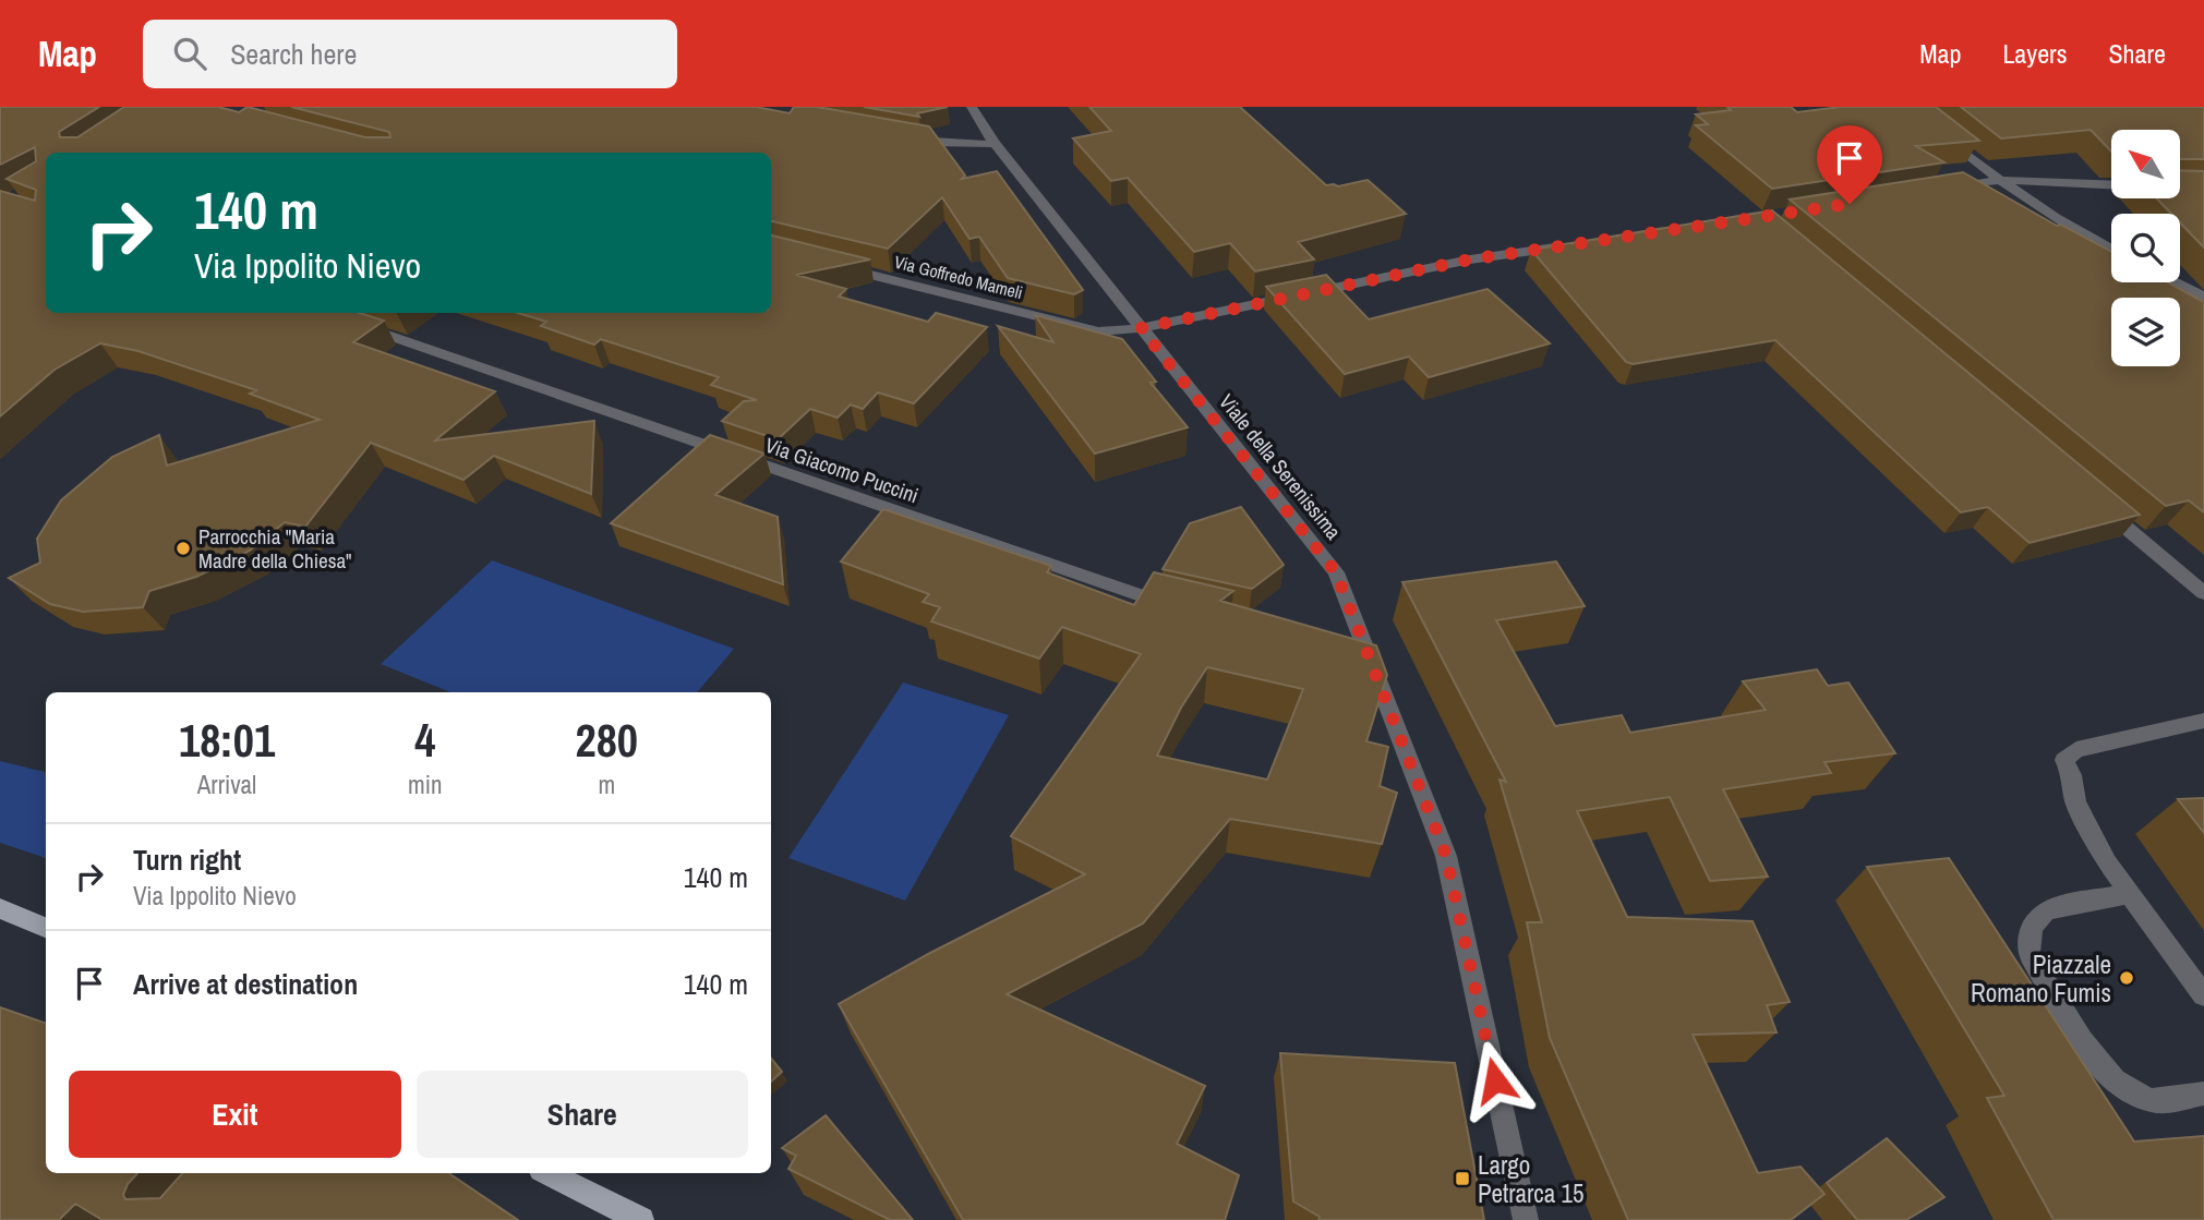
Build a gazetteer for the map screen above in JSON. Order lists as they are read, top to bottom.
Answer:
{
  "streets": {
    "street": ["Via Goffredo Mameli", "Viale della Serenissima", "Via Giacomo Puccini"]
  },
  "crossings": [
    ["Via Goffredo Mameli", "Viale della Serenissima"]
  ],
  "places": {
    "other": ["Parrocchia \"Maria Madre della Chiesa\"", "Piazzale Romano Fumis"],
    "transit": ["Largo Petrarca 15"]
  },
  "north": "top left",
  "page": {
    "header": "Map",
    "search": "Search here",
    "nav": ["Map", "Layers", "Share"],
    "turn": ["140 m", "Via Ippolito Nievo"],
    "eta": [
      "18:01",
      "Arrival",
      "4",
      "min",
      "280",
      "m"
    ],
    "list": [
      {
        "name": "Turn right",
        "note": "Via Ippolito Nievo",
        "value": "140 m"
      },
      {
        "name": "Arrive at destination",
        "value": "140 m"
      }
    ],
    "buttons": ["Exit", "Share"]
  }
}
